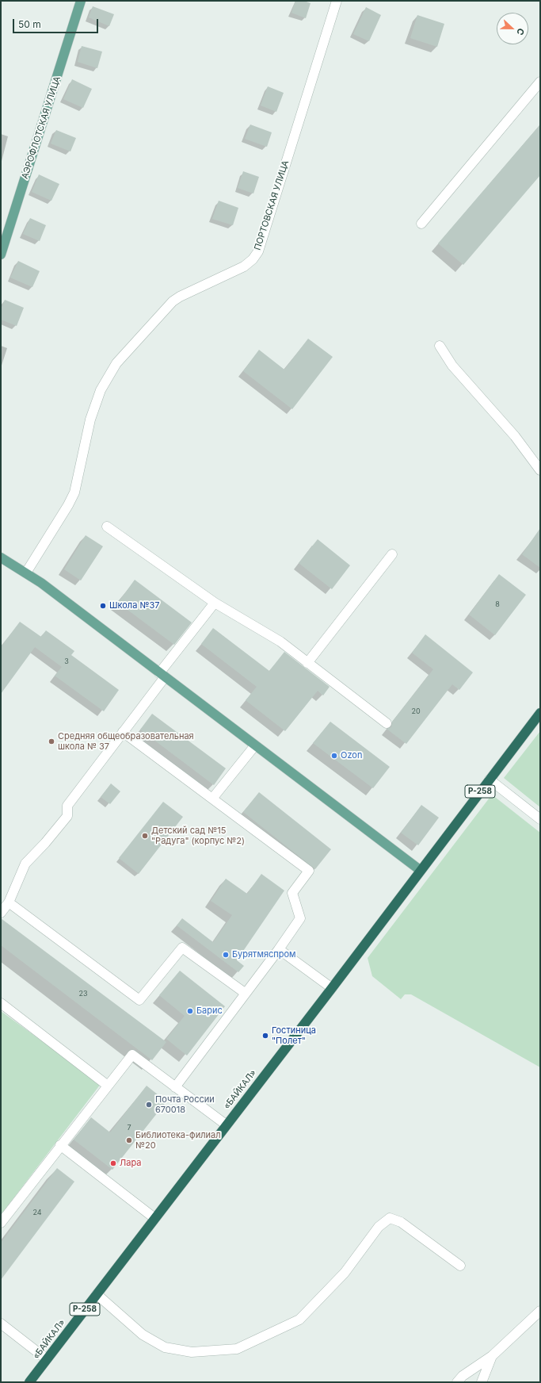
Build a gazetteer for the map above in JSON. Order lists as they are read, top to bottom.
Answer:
{
  "streets": {
    "highway": ["Р-258", "«БАЙКАЛ»"],
    "main road": ["АЭРОФЛОТСКАЯ УЛИЦА"],
    "street": ["ПОРТОВСКАЯ УЛИЦА"]
  },
  "crossings": [
    ["Р-258", "«БАЙКАЛ»"]
  ],
  "places": [
    "Школа №37",
    "Средняя общеобразовательная школа № 37",
    "Ozon",
    "Детский сад №15 \"Радуга\" (корпус №2)",
    "Бурятмяспром",
    "Барис",
    "Гостиница \"Полет\"",
    "Почта России 670018",
    "Библиотека-филиал №20",
    "Лара"
  ],
  "house_numbers": [
    "8",
    "3",
    "20",
    "23",
    "7",
    "24"
  ],
  "scale_bar": "50 m",
  "north": "right"
}
